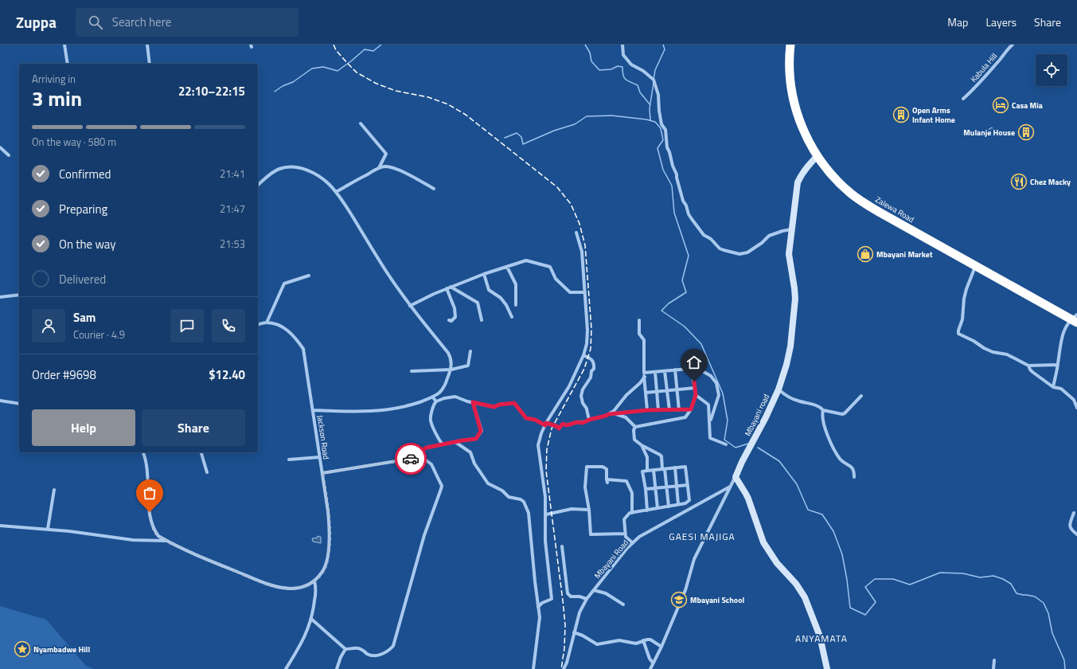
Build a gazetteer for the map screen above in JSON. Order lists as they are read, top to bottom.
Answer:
{
  "streets": {
    "highway": ["Zalewa Road"],
    "street": [
      "Kabula Hill",
      "Mbayani road",
      "Jackson Road",
      "Mbayani Road"
    ]
  },
  "crossings": [
    ["Zalewa Road", "Mbayani road"],
    ["Mbayani road", "Mbayani Road"]
  ],
  "districts": ["GAESI MAJIGA", "ANYAMATA"],
  "places": {
    "hotel": ["Casa Mia"],
    "building": ["Open Arms Infant Home", "Mulanje House"],
    "restaurant": ["Chez Macky"],
    "shop": ["Mbayani Market"],
    "school or university": ["Mbayani School"],
    "place": ["Nyambadwe Hill"]
  },
  "page": {
    "header": "Zuppa",
    "search": "Search here",
    "nav": ["Map", "Layers", "Share"],
    "heading": ["3 min", "Arriving in", "22:10–22:15"],
    "panel": [
      "Sam",
      "Courier · 4.9",
      "Order #9698",
      "$12.40"
    ],
    "bar": "On the way · 580 m",
    "list": [
      ["Confirmed", "21:41"],
      ["Preparing", "21:47"],
      ["On the way", "21:53"],
      "Delivered"
    ],
    "buttons": ["Help", "Share"]
  }
}
